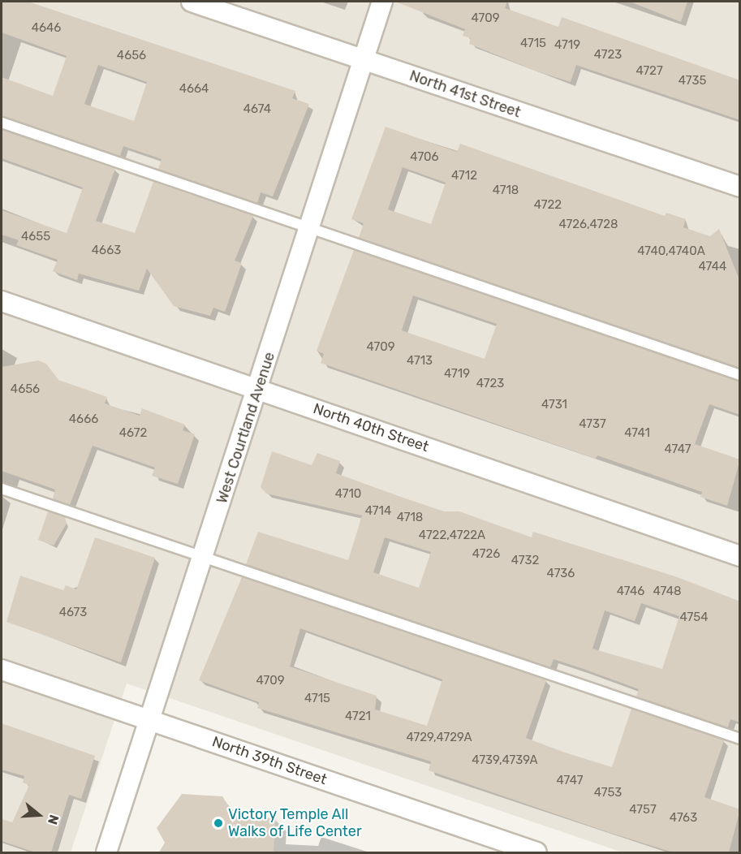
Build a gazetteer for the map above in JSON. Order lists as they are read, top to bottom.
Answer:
{
  "streets": {
    "street": [
      "North 41st Street",
      "West Courtland Avenue",
      "North 40th Street",
      "North 39th Street"
    ]
  },
  "crossings": [
    ["North 41st Street", "West Courtland Avenue"],
    ["West Courtland Avenue", "North 40th Street"],
    ["West Courtland Avenue", "North 39th Street"]
  ],
  "places": ["Victory Temple All Walks of Life Center"],
  "house_numbers": [
    "4709",
    "4646",
    "4715",
    "4719",
    "4723",
    "4656",
    "4727",
    "4735",
    "4664",
    "4674",
    "4706",
    "4712",
    "4718",
    "4722",
    "4726,4728",
    "4655",
    "4663",
    "4740,4740A",
    "4744",
    "4709",
    "4713",
    "4719",
    "4723",
    "4656",
    "4731",
    "4666",
    "4737",
    "4672",
    "4741",
    "4747",
    "4710",
    "4714",
    "4718",
    "4722,4722A",
    "4726",
    "4732",
    "4736",
    "4746",
    "4748",
    "4673",
    "4754",
    "4709",
    "4715",
    "4721",
    "4729,4729A",
    "4739,4739A",
    "4747",
    "4753",
    "4757",
    "4763"
  ],
  "north": "right"
}
